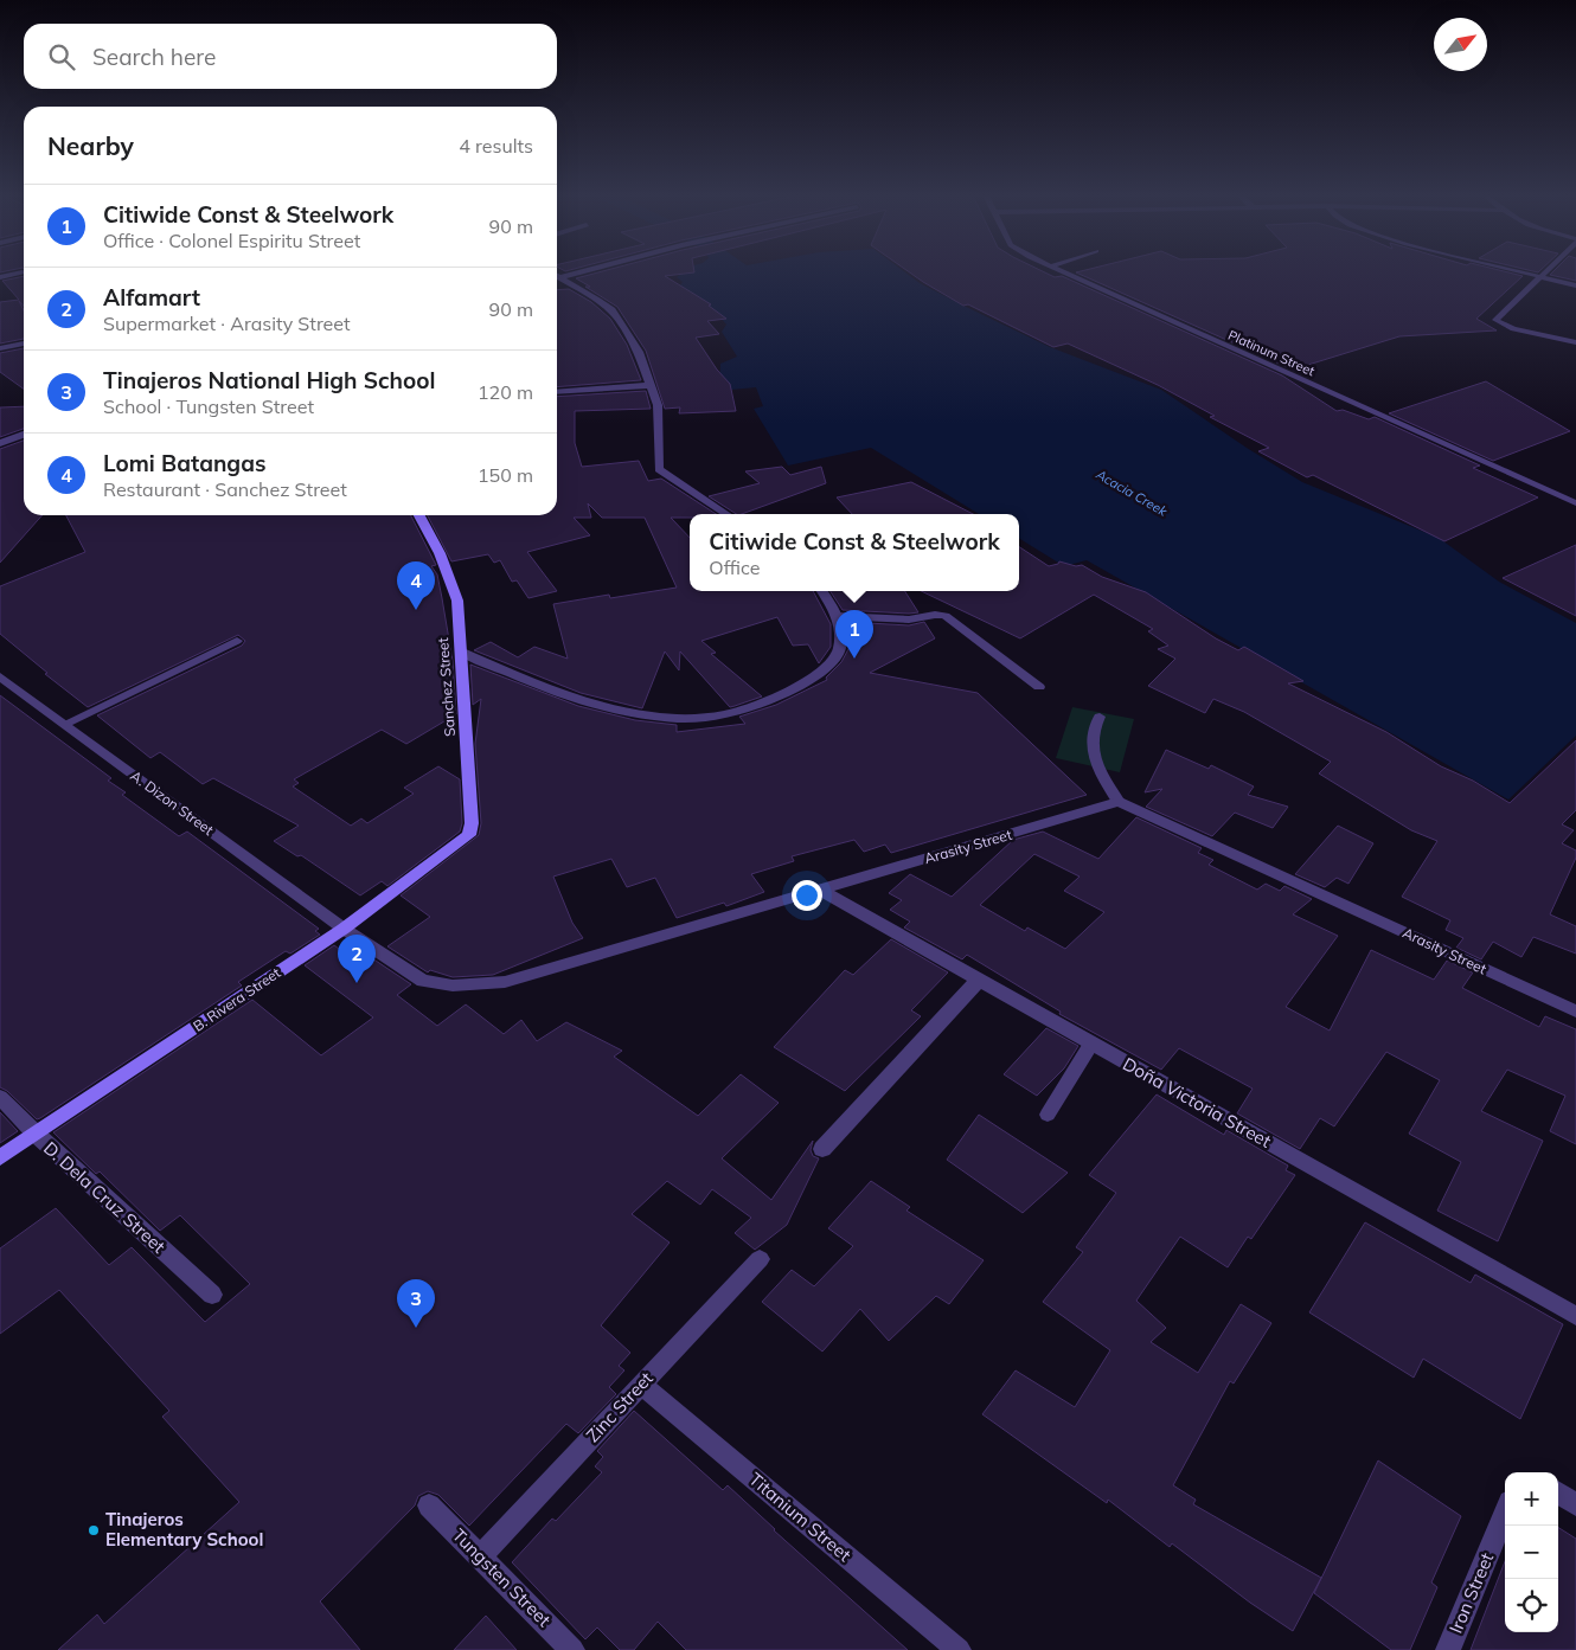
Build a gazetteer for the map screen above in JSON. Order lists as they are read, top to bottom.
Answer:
{
  "streets": {
    "street": [
      "Sanchez Street",
      "A. Dizon Street",
      "Arasity Street",
      "B. Rivera Street",
      "Doña Victoria Street",
      "D. Dela Cruz Street",
      "Zinc Street",
      "Titanium Street",
      "Tungsten Street",
      "Iron Street"
    ],
    "lane": ["Platinum Street"]
  },
  "crossings": [
    ["Sanchez Street", "B. Rivera Street"],
    ["A. Dizon Street", "Arasity Street"],
    ["A. Dizon Street", "B. Rivera Street"],
    ["Arasity Street", "B. Rivera Street"],
    ["Arasity Street", "Doña Victoria Street"],
    ["B. Rivera Street", "D. Dela Cruz Street"],
    ["Zinc Street", "Titanium Street"],
    ["Zinc Street", "Tungsten Street"]
  ],
  "water": ["Acacia Creek"],
  "places": ["Tinajeros Elementary School"],
  "north": "top right",
  "page": {
    "search": "Search here",
    "heading": ["Nearby", "4 results"],
    "list": [
      {
        "mark": "1",
        "name": "Citiwide Const & Steelwork",
        "note": "Office · Colonel Espiritu Street",
        "value": "90 m"
      },
      {
        "mark": "2",
        "name": "Alfamart",
        "note": "Supermarket · Arasity Street",
        "value": "90 m"
      },
      {
        "mark": "3",
        "name": "Tinajeros National High School",
        "note": "School · Tungsten Street",
        "value": "120 m"
      },
      {
        "mark": "4",
        "name": "Lomi Batangas",
        "note": "Restaurant · Sanchez Street",
        "value": "150 m"
      }
    ],
    "popup": ["Citiwide Const & Steelwork", "Office"],
    "pins": [
      "4",
      "1",
      "2",
      "3"
    ],
    "map_buttons": ["+", "−"]
  }
}
